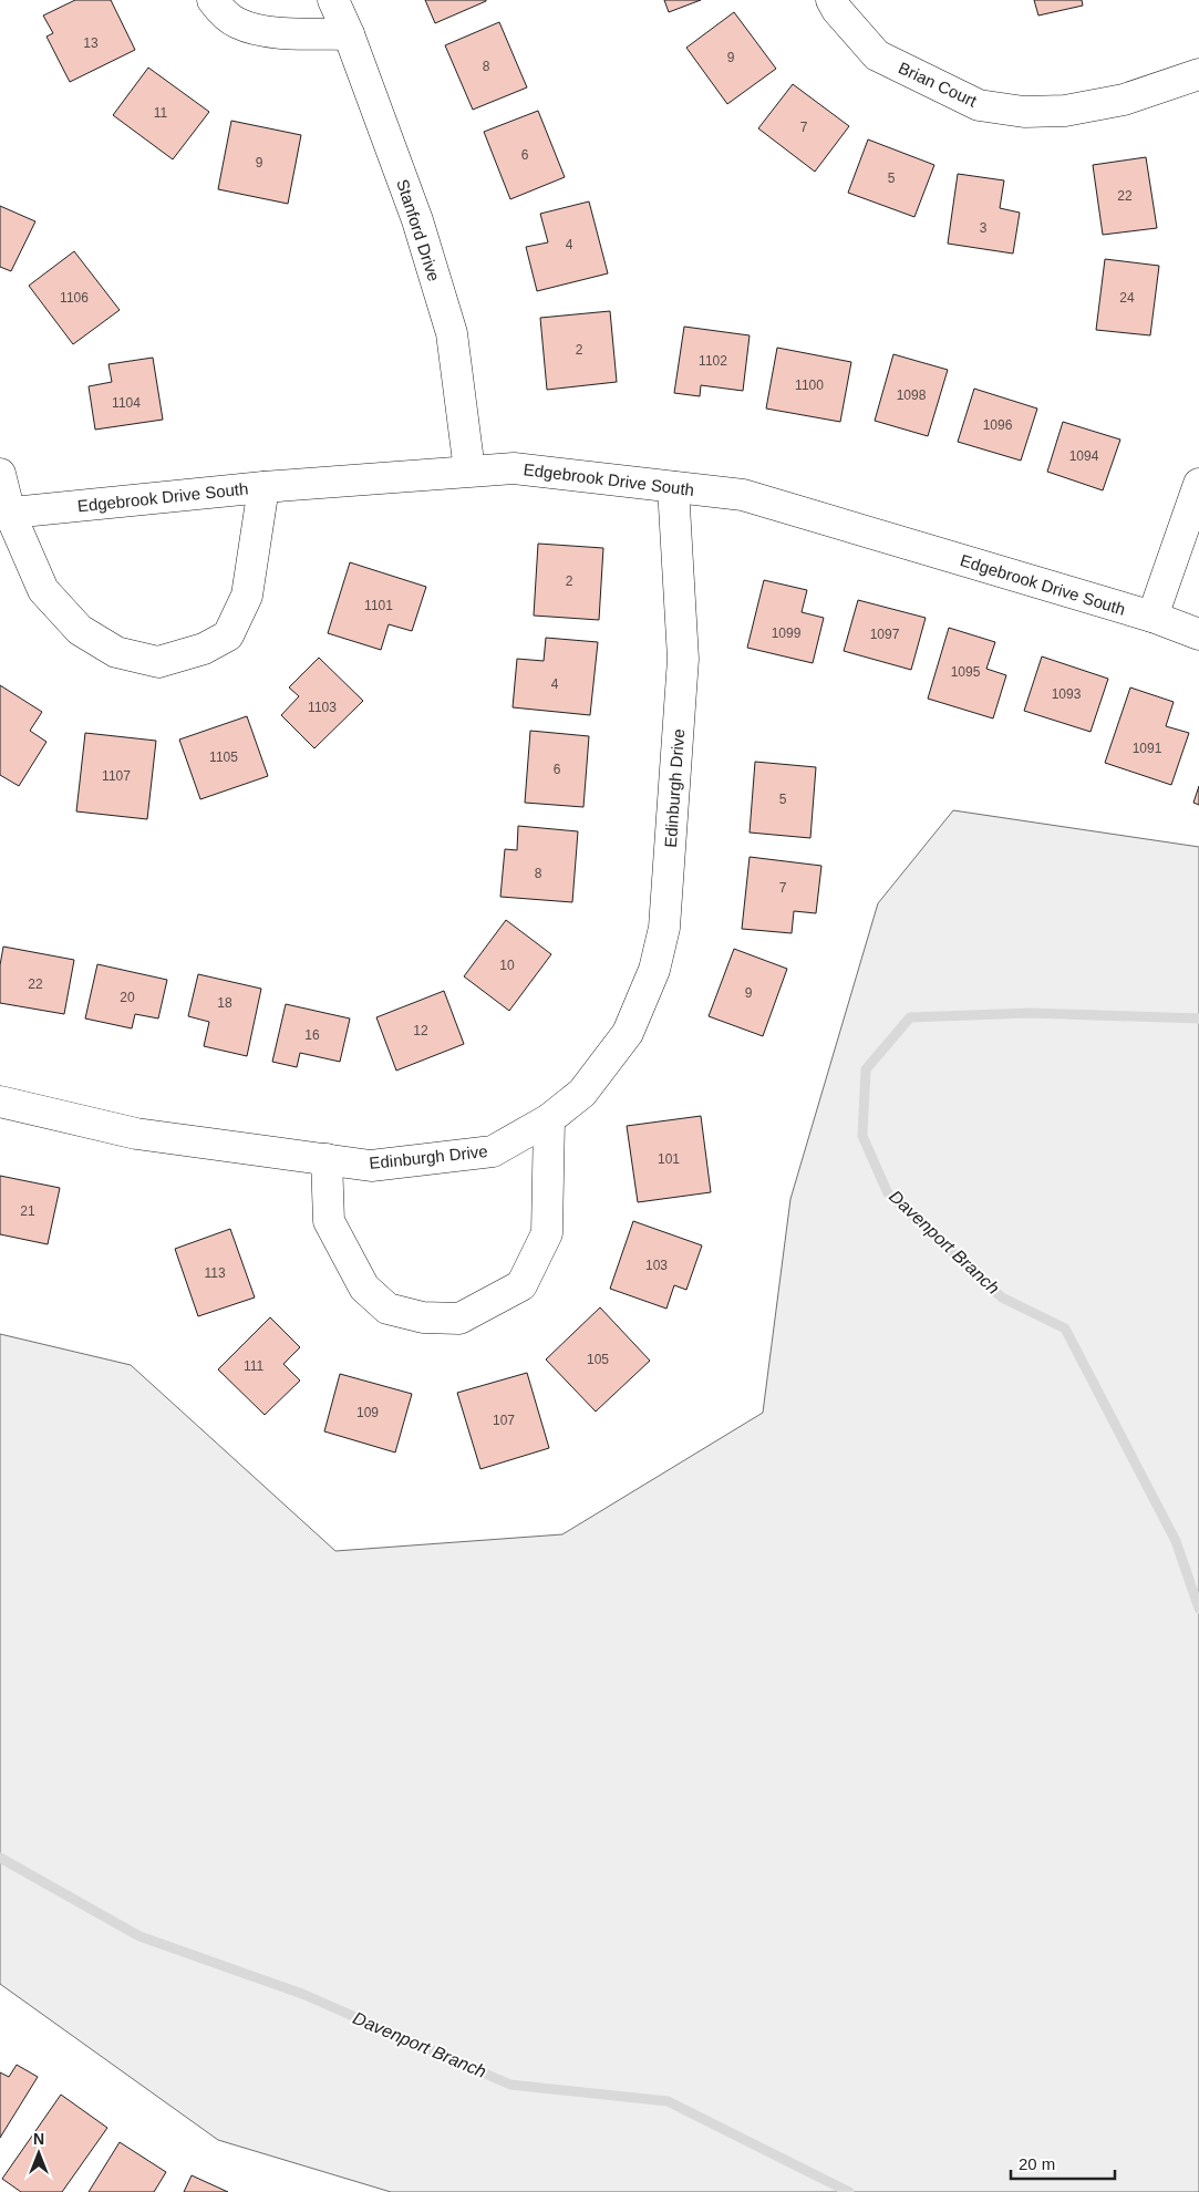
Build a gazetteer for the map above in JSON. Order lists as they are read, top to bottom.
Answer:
{
  "streets": {
    "street": [
      "Brian Court",
      "Stanford Drive",
      "Edgebrook Drive South",
      "Edinburgh Drive"
    ]
  },
  "crossings": [
    ["Stanford Drive", "Edgebrook Drive South"],
    ["Edgebrook Drive South", "Edinburgh Drive"]
  ],
  "water": ["Davenport Branch"],
  "house_numbers": [
    "13",
    "9",
    "8",
    "11",
    "7",
    "6",
    "9",
    "5",
    "22",
    "3",
    "4",
    "1106",
    "24",
    "2",
    "1102",
    "1100",
    "1098",
    "1104",
    "1096",
    "1094",
    "2",
    "1101",
    "1099",
    "1097",
    "1095",
    "4",
    "1093",
    "1103",
    "1091",
    "1105",
    "6",
    "1107",
    "5",
    "8",
    "7",
    "10",
    "22",
    "9",
    "20",
    "18",
    "12",
    "16",
    "101",
    "21",
    "103",
    "113",
    "105",
    "111",
    "109",
    "107"
  ],
  "scale_bar": "20 m",
  "north": "top"
}
